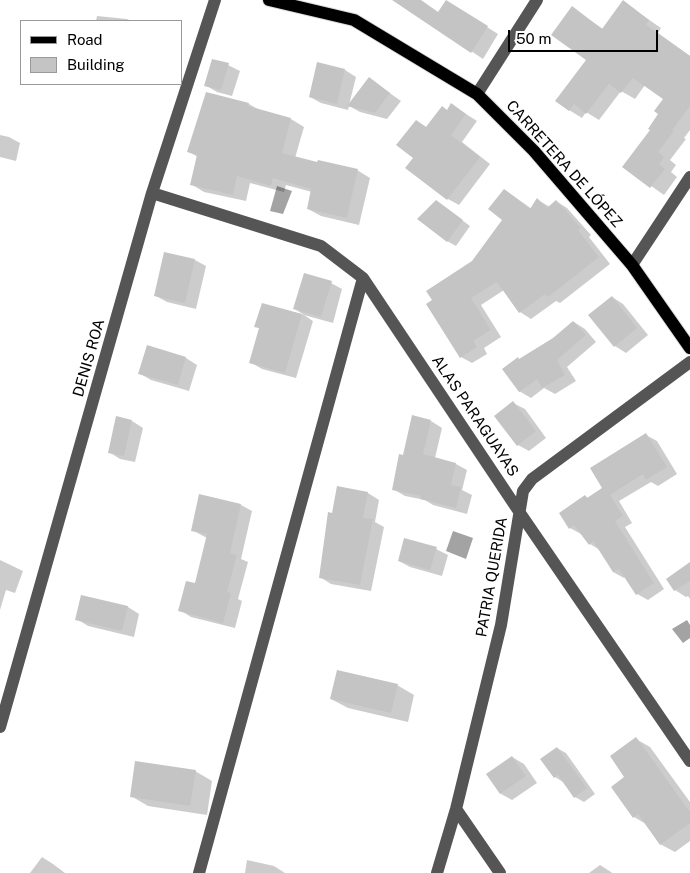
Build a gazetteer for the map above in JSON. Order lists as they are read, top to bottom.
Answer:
{
  "streets": {
    "main road": ["CARRETERA DE LÓPEZ"],
    "street": ["DENIS ROA", "ALAS PARAGUAYAS", "PATRIA QUERIDA"]
  },
  "crossings": [
    ["DENIS ROA", "ALAS PARAGUAYAS"],
    ["ALAS PARAGUAYAS", "PATRIA QUERIDA"]
  ],
  "legend": ["Road", "Building"],
  "scale_bar": "50 m"
}
